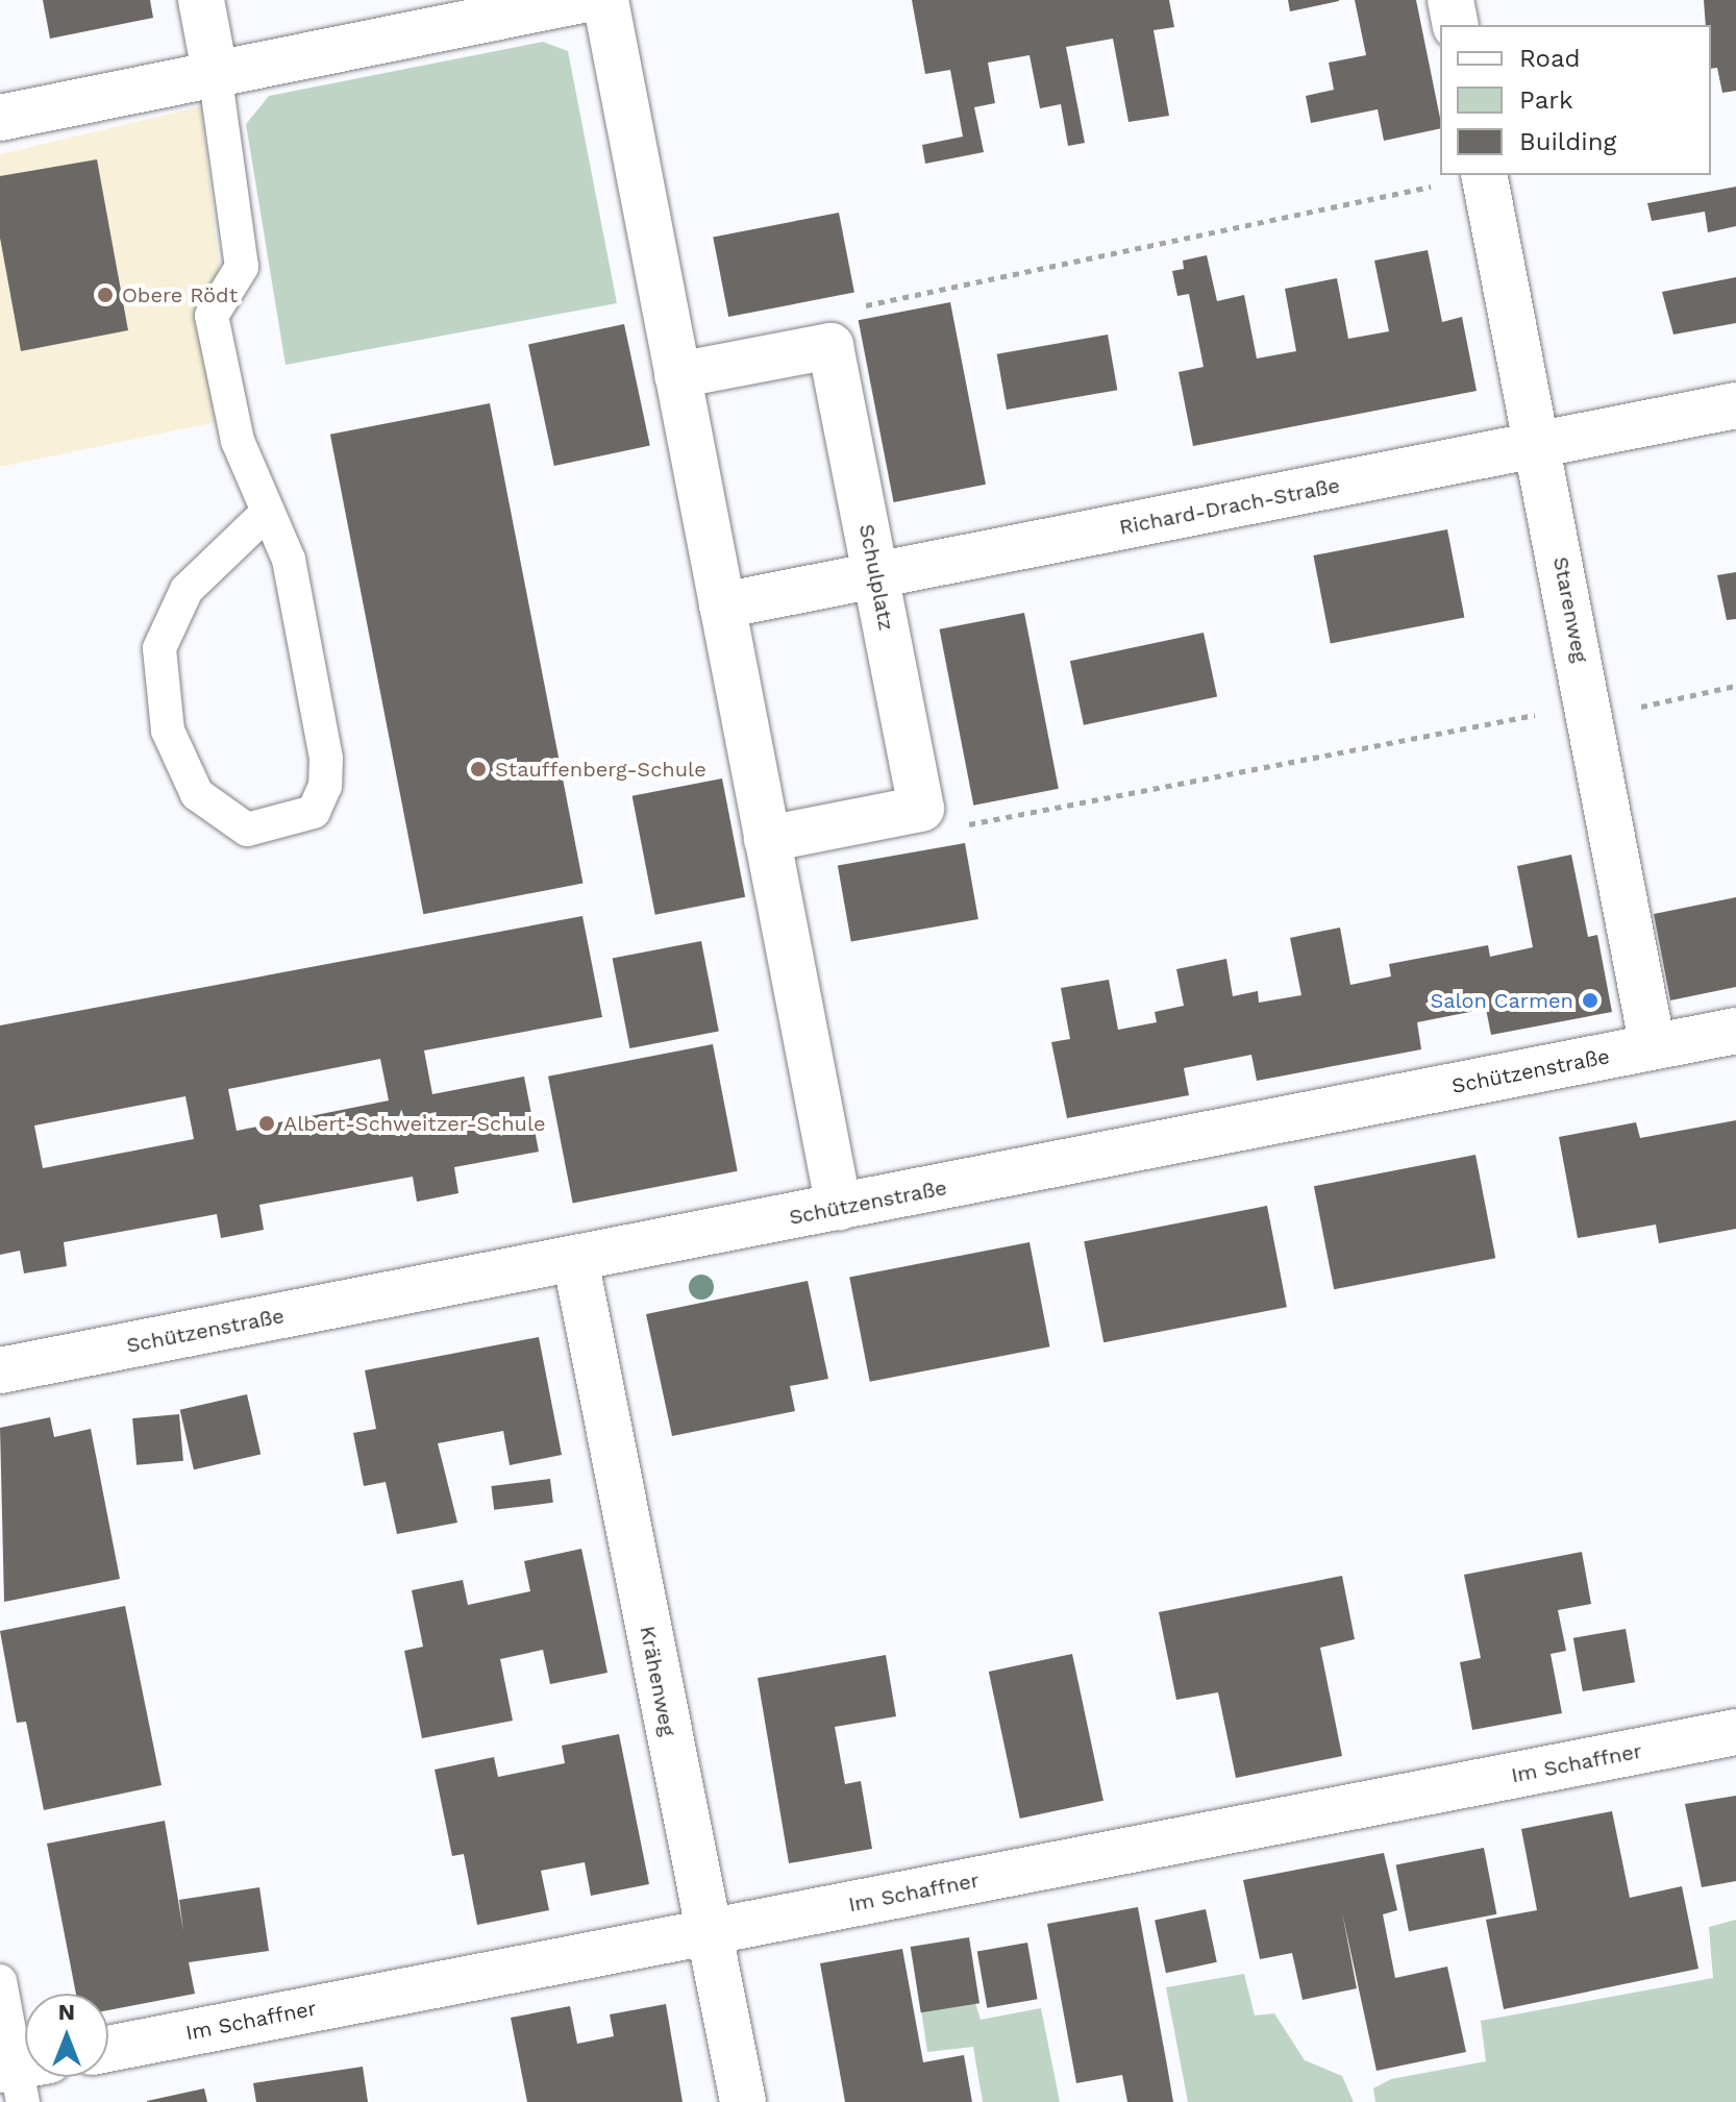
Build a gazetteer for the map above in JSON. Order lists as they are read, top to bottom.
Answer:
{
  "streets": {
    "street": [
      "Richard-Drach-Straße",
      "Schulplatz",
      "Starenweg",
      "Schützenstraße",
      "Krähenweg",
      "Im Schaffner"
    ]
  },
  "crossings": [
    ["Richard-Drach-Straße", "Schulplatz"],
    ["Richard-Drach-Straße", "Starenweg"],
    ["Starenweg", "Schützenstraße"],
    ["Schützenstraße", "Krähenweg"],
    ["Krähenweg", "Im Schaffner"]
  ],
  "places": [
    "Obere Rödt",
    "Stauffenberg-Schule",
    "Salon Carmen",
    "Albert-Schweitzer-Schule"
  ],
  "legend": ["Road", "Park", "Building"],
  "north": "top"
}
